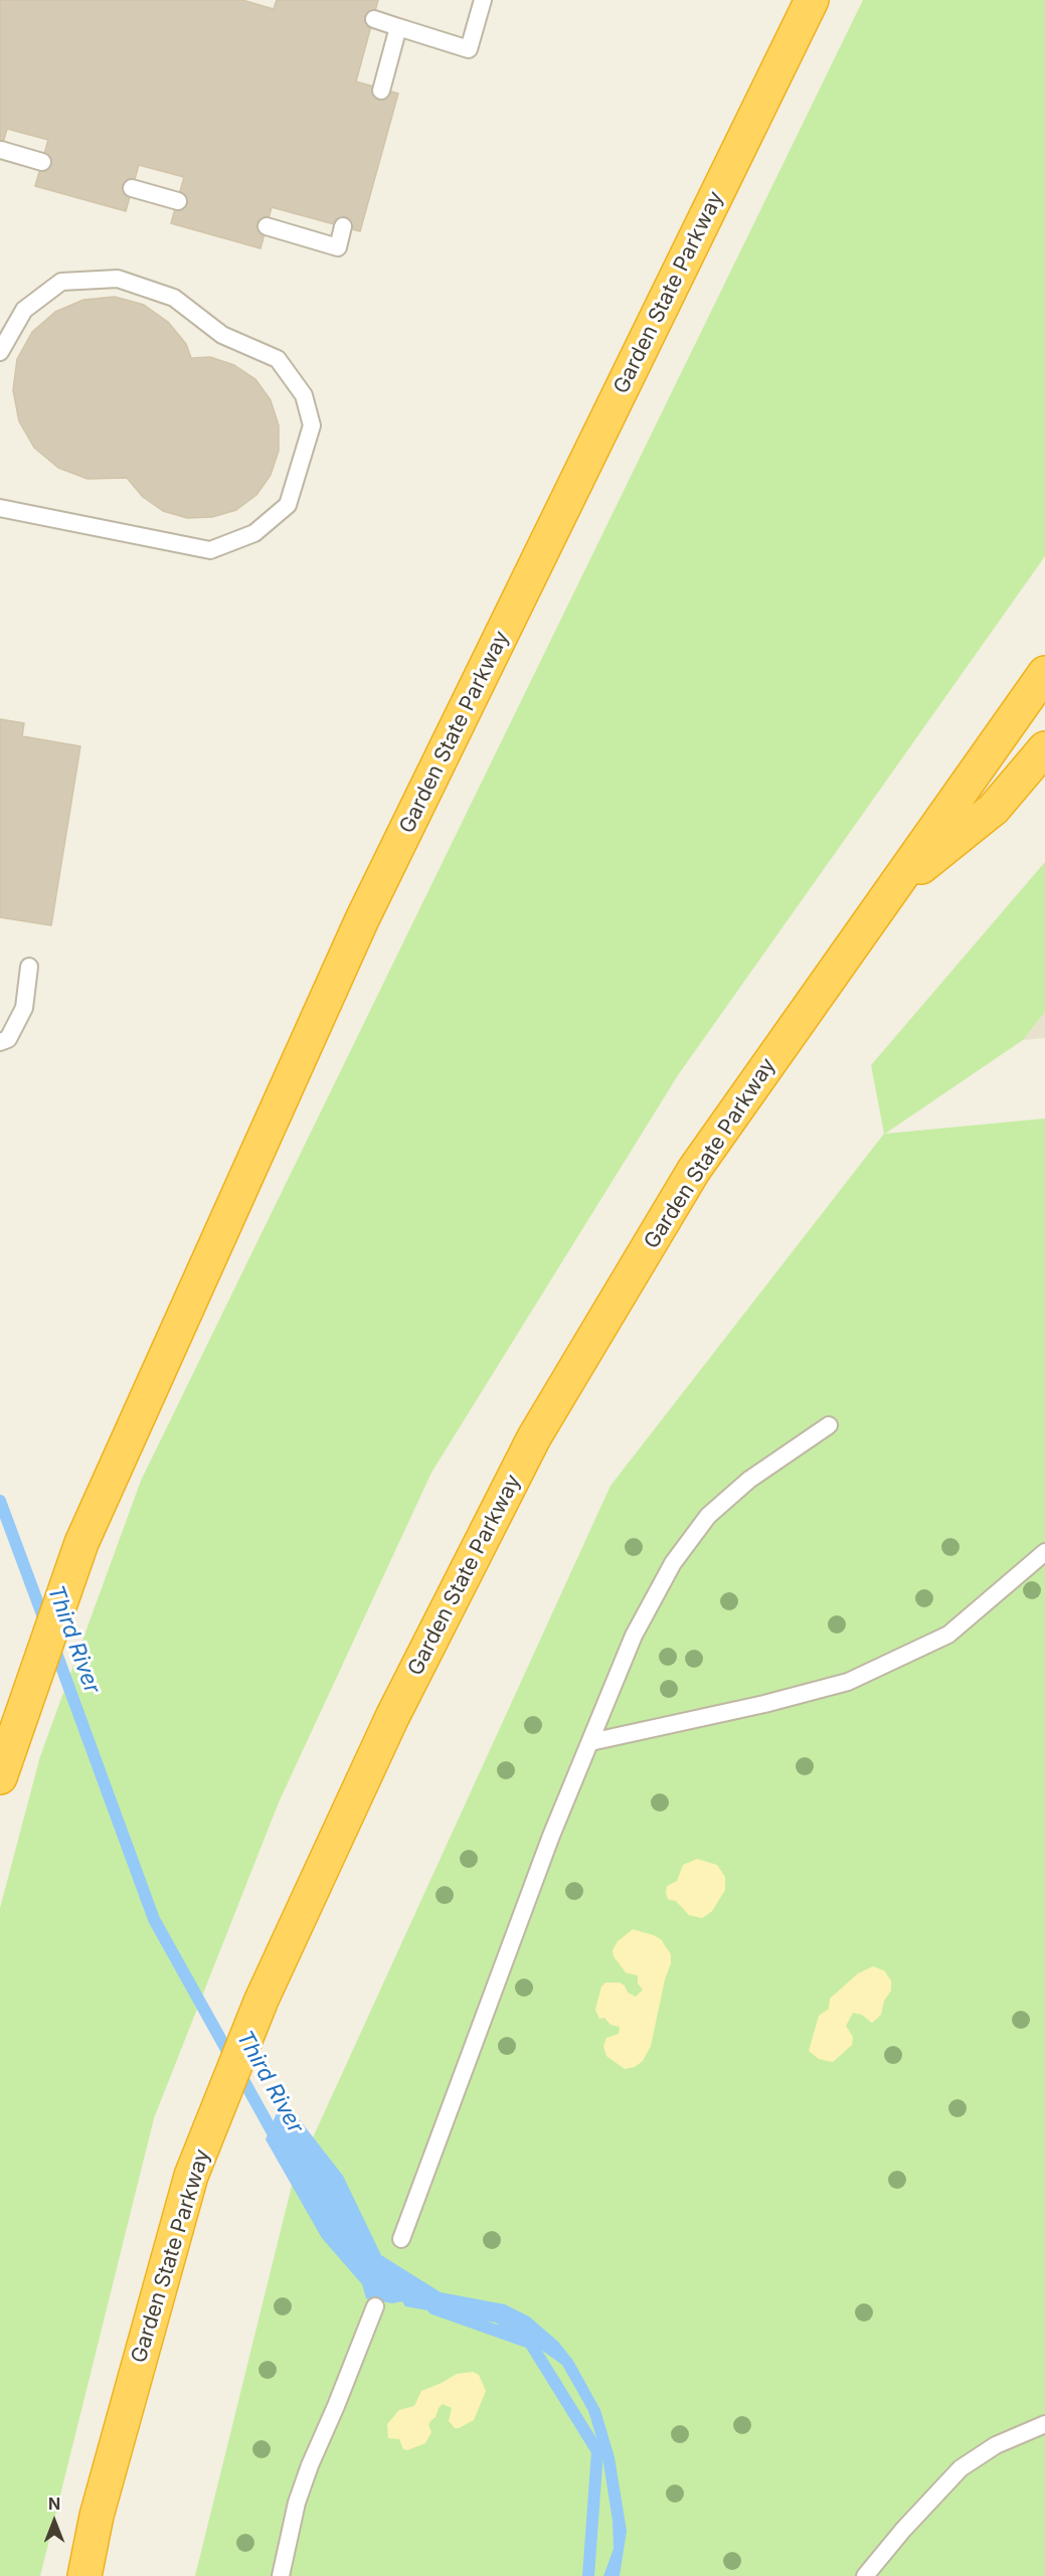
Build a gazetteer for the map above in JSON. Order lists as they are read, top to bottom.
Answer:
{
  "streets": {
    "highway": ["Garden State Parkway"]
  },
  "water": ["Third River"],
  "north": "top"
}
